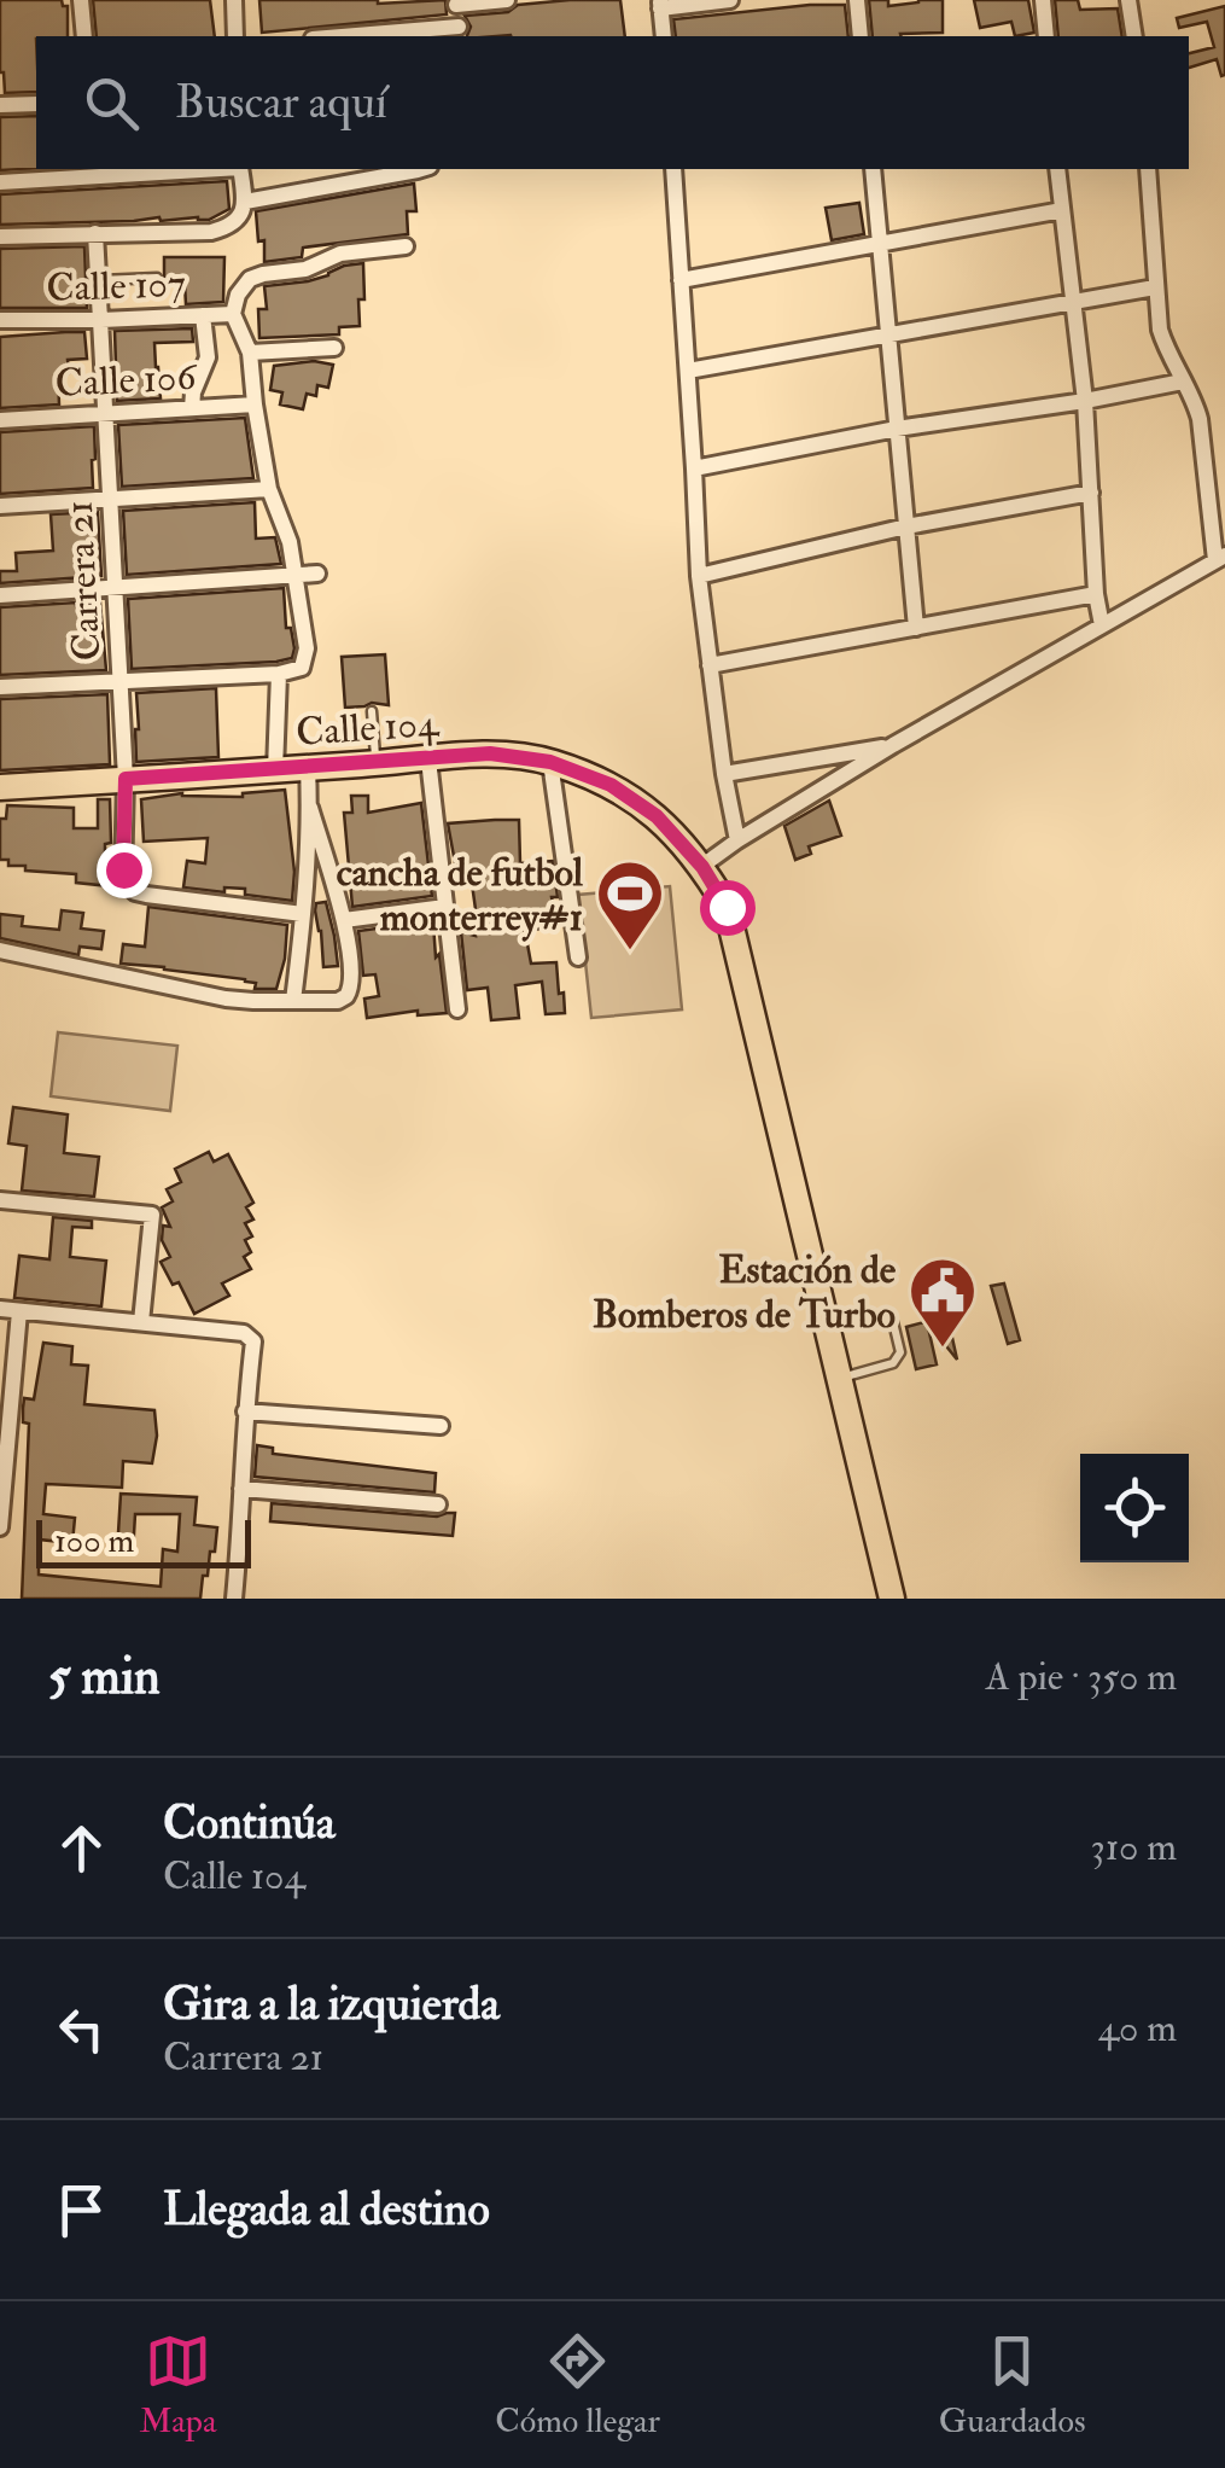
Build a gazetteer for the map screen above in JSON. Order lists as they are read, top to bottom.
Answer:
{
  "streets": {
    "main road": ["Calle 104"],
    "street": ["Calle 107", "Calle 106", "Carrera 21"]
  },
  "crossings": [
    ["Calle 107", "Carrera 21"],
    ["Calle 106", "Carrera 21"],
    ["Carrera 21", "Calle 104"]
  ],
  "places": {
    "sports": ["cancha de futbol monterrey#1"],
    "public building": ["Estación de Bomberos de Turbo"]
  },
  "scale_bar": "100 m",
  "page": {
    "search": "Buscar aquí",
    "scale": "100 m",
    "heading": ["5 min", "A pie · 350 m"],
    "list": [
      ["Continúa", "Calle 104", "310 m"],
      ["Gira a la izquierda", "Carrera 21", "40 m"],
      "Llegada al destino"
    ],
    "nav": ["Mapa", "Cómo llegar", "Guardados"]
  }
}
